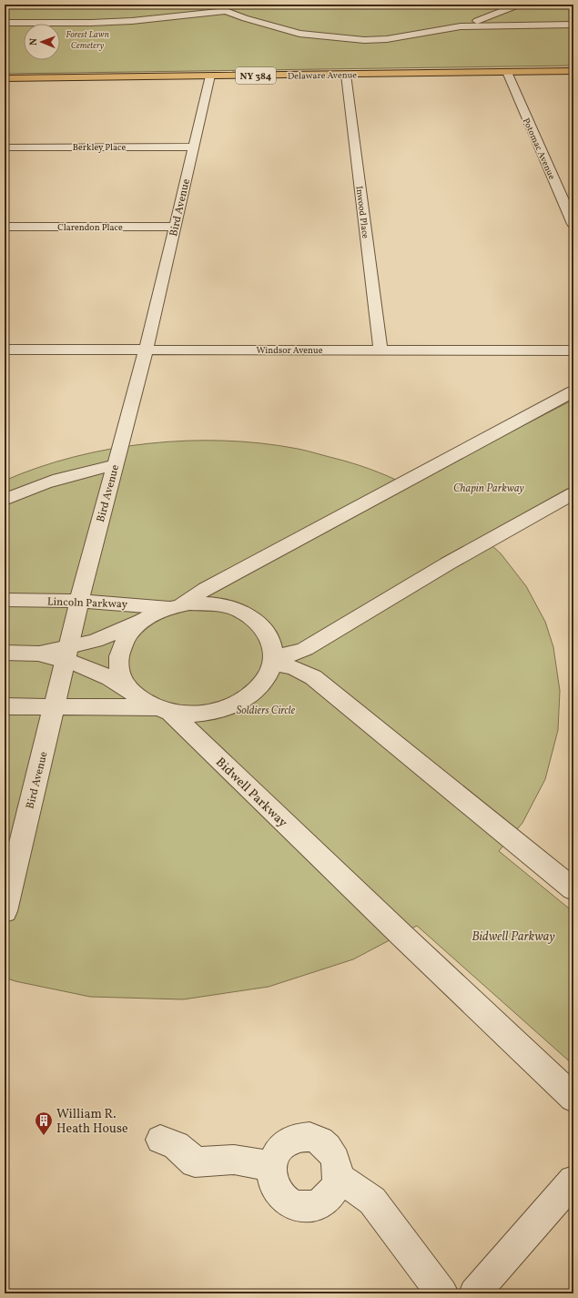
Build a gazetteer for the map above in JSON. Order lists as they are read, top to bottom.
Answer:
{
  "streets": {
    "main road": ["Delaware Avenue", "NY 384"],
    "street": [
      "Berkley Place",
      "Potomac Avenue",
      "Bird Avenue",
      "Inwood Place",
      "Clarendon Place",
      "Windsor Avenue",
      "Lincoln Parkway",
      "Bidwell Parkway"
    ]
  },
  "crossings": [
    ["Delaware Avenue", "Potomac Avenue"],
    ["Delaware Avenue", "Bird Avenue"],
    ["Delaware Avenue", "Inwood Place"],
    ["Berkley Place", "Bird Avenue"],
    ["Bird Avenue", "Clarendon Place"],
    ["Bird Avenue", "Windsor Avenue"],
    ["Bird Avenue", "Lincoln Parkway"],
    ["Inwood Place", "Windsor Avenue"]
  ],
  "parks": [
    "Forest Lawn Cemetery",
    "Chapin Parkway",
    "Soldiers Circle",
    "Bidwell Parkway"
  ],
  "places": {
    "building": ["William R. Heath House"]
  },
  "north": "left"
}
